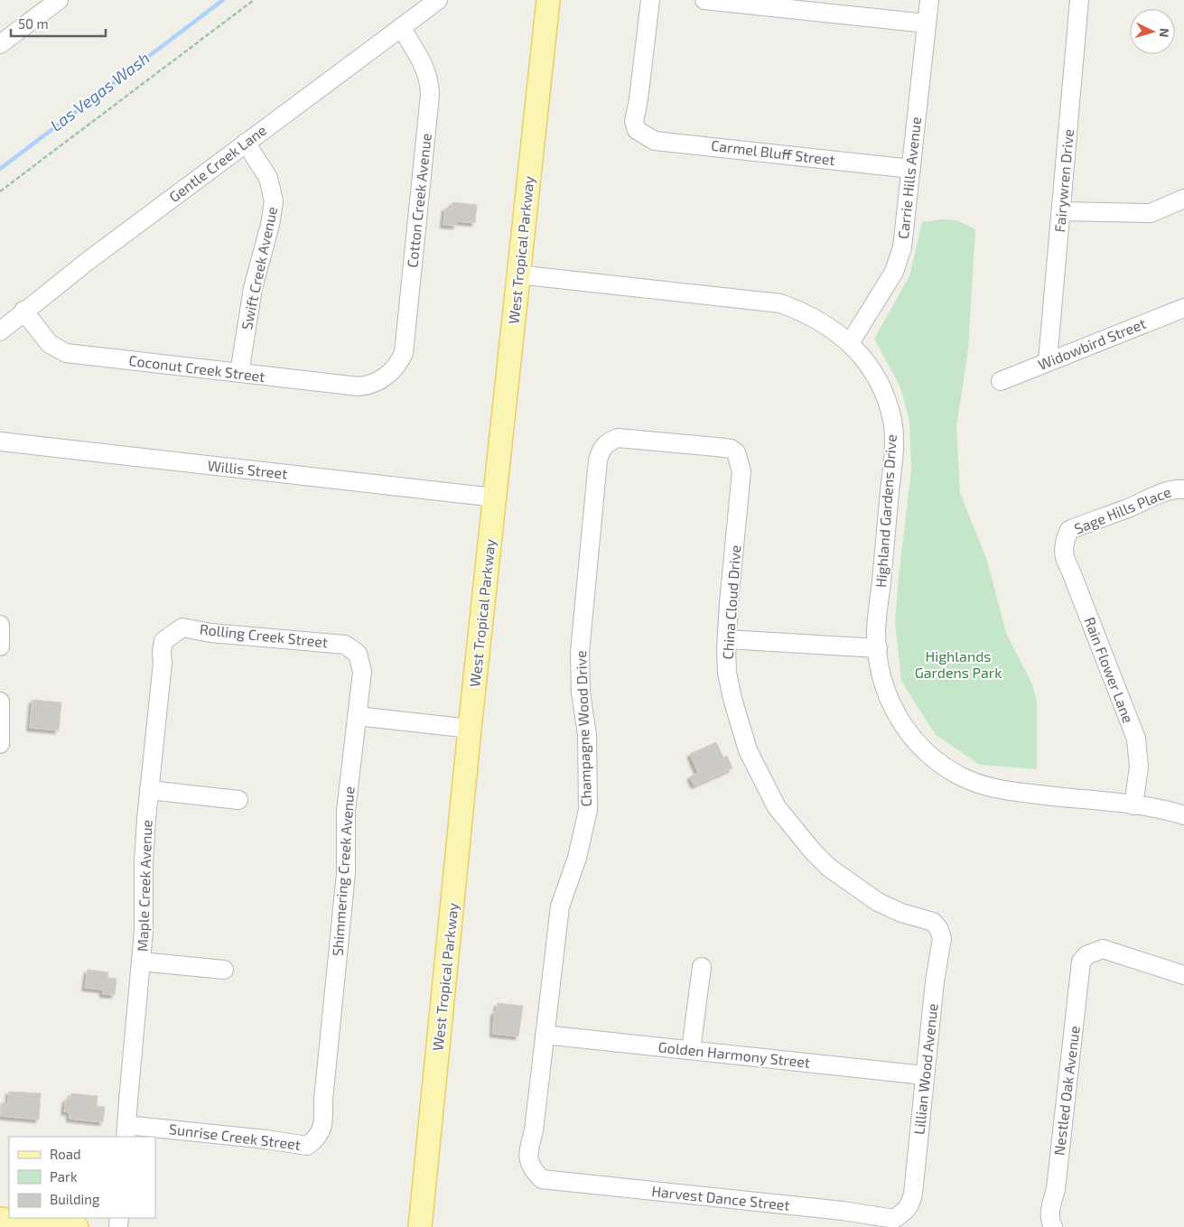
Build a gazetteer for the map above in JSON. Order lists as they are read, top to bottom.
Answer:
{
  "streets": {
    "main road": ["West Tropical Parkway"],
    "street": [
      "Carmel Bluff Street",
      "Gentle Creek Lane",
      "Carrie Hills Avenue",
      "Fairywren Drive",
      "Cotton Creek Avenue",
      "Swift Creek Avenue",
      "Widowbird Street",
      "Coconut Creek Street",
      "Willis Street",
      "Sage Hills Place",
      "Highland Gardens Drive",
      "China Cloud Drive",
      "Rolling Creek Street",
      "Rain Flower Lane",
      "Champagne Wood Drive",
      "Shimmering Creek Avenue",
      "Maple Creek Avenue",
      "Golden Harmony Street",
      "Lillian Wood Avenue",
      "Nestled Oak Avenue",
      "Sunrise Creek Street",
      "Harvest Dance Street"
    ]
  },
  "crossings": [
    ["Carmel Bluff Street", "Carrie Hills Avenue"],
    ["Gentle Creek Lane", "Cotton Creek Avenue"],
    ["Gentle Creek Lane", "Swift Creek Avenue"],
    ["Gentle Creek Lane", "Coconut Creek Street"],
    ["Carrie Hills Avenue", "Highland Gardens Drive"],
    ["Fairywren Drive", "Widowbird Street"],
    ["Cotton Creek Avenue", "Coconut Creek Street"],
    ["West Tropical Parkway", "Willis Street"],
    ["West Tropical Parkway", "Highland Gardens Drive"],
    ["Swift Creek Avenue", "Coconut Creek Street"],
    ["Sage Hills Place", "Rain Flower Lane"],
    ["Highland Gardens Drive", "Rain Flower Lane"],
    ["China Cloud Drive", "Champagne Wood Drive"],
    ["China Cloud Drive", "Lillian Wood Avenue"],
    ["Rolling Creek Street", "Shimmering Creek Avenue"],
    ["Rolling Creek Street", "Maple Creek Avenue"],
    ["Champagne Wood Drive", "Golden Harmony Street"],
    ["Champagne Wood Drive", "Harvest Dance Street"],
    ["Shimmering Creek Avenue", "Sunrise Creek Street"],
    ["Maple Creek Avenue", "Sunrise Creek Street"],
    ["Golden Harmony Street", "Lillian Wood Avenue"],
    ["Lillian Wood Avenue", "Harvest Dance Street"]
  ],
  "water": ["Las Vegas Wash"],
  "parks": ["Highlands Gardens Park"],
  "legend": ["Road", "Park", "Building"],
  "scale_bar": "50 m",
  "north": "right"
}
